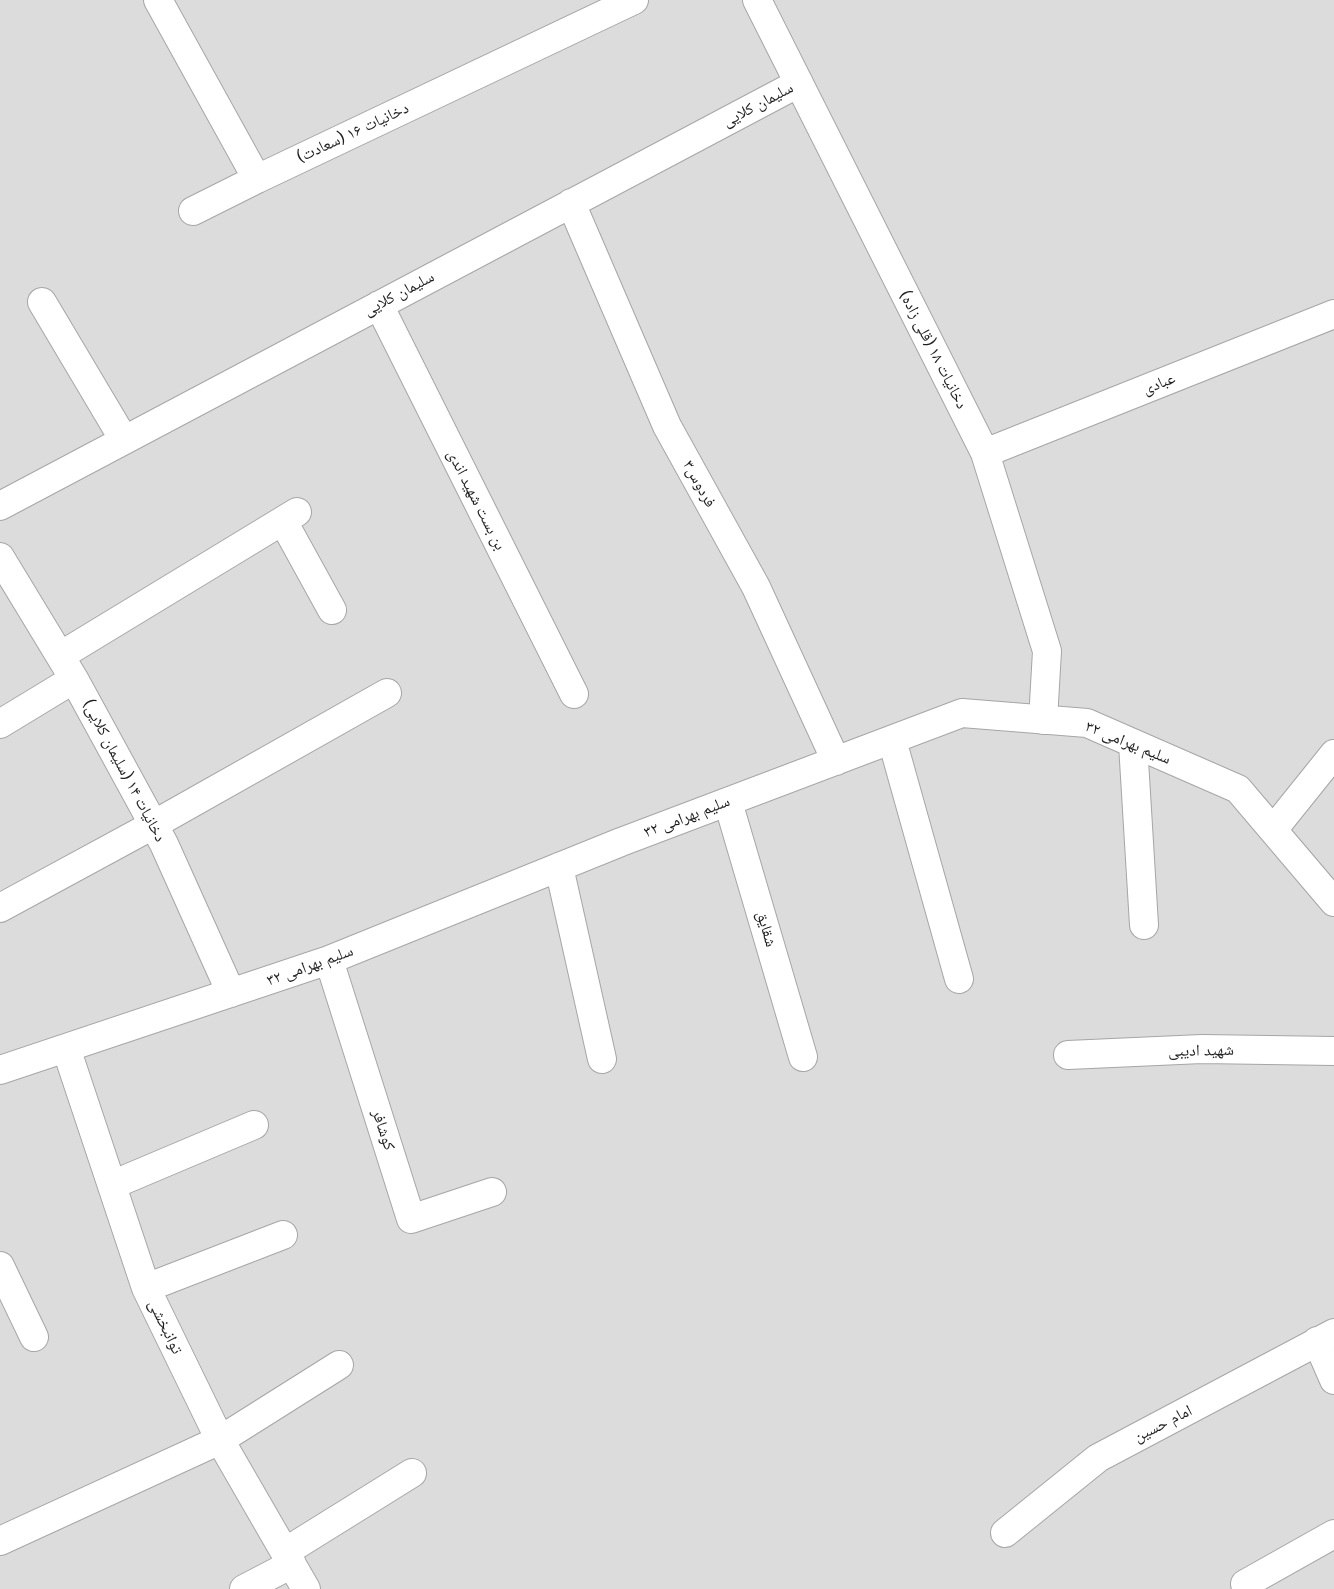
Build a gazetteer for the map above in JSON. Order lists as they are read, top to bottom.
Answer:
{
  "streets": {
    "street": [
      "سلیمان کلایی",
      "دخانیات ۱۶ (سعادت)",
      "دخانیات ۱۸ (قلی زاده)",
      "عبادی",
      "فردوس۳",
      "بن بست شهید اندی",
      "سلیم بهرامی ۳۲",
      "دخانیات ۱۴ (سلیمان کلایی)",
      "شقایق",
      "شهید ادیبی",
      "کوشافر",
      "توانبخشی",
      "امام حسین"
    ]
  },
  "crossings": [
    ["سلیمان کلایی", "دخانیات ۱۸ (قلی زاده)"],
    ["سلیمان کلایی", "فردوس۳"],
    ["سلیمان کلایی", "بن بست شهید اندی"],
    ["دخانیات ۱۸ (قلی زاده)", "عبادی"],
    ["دخانیات ۱۸ (قلی زاده)", "سلیم بهرامی ۳۲"],
    ["فردوس۳", "سلیم بهرامی ۳۲"],
    ["سلیم بهرامی ۳۲", "دخانیات ۱۴ (سلیمان کلایی)"],
    ["سلیم بهرامی ۳۲", "شقایق"],
    ["سلیم بهرامی ۳۲", "کوشافر"],
    ["سلیم بهرامی ۳۲", "توانبخشی"]
  ]
}
